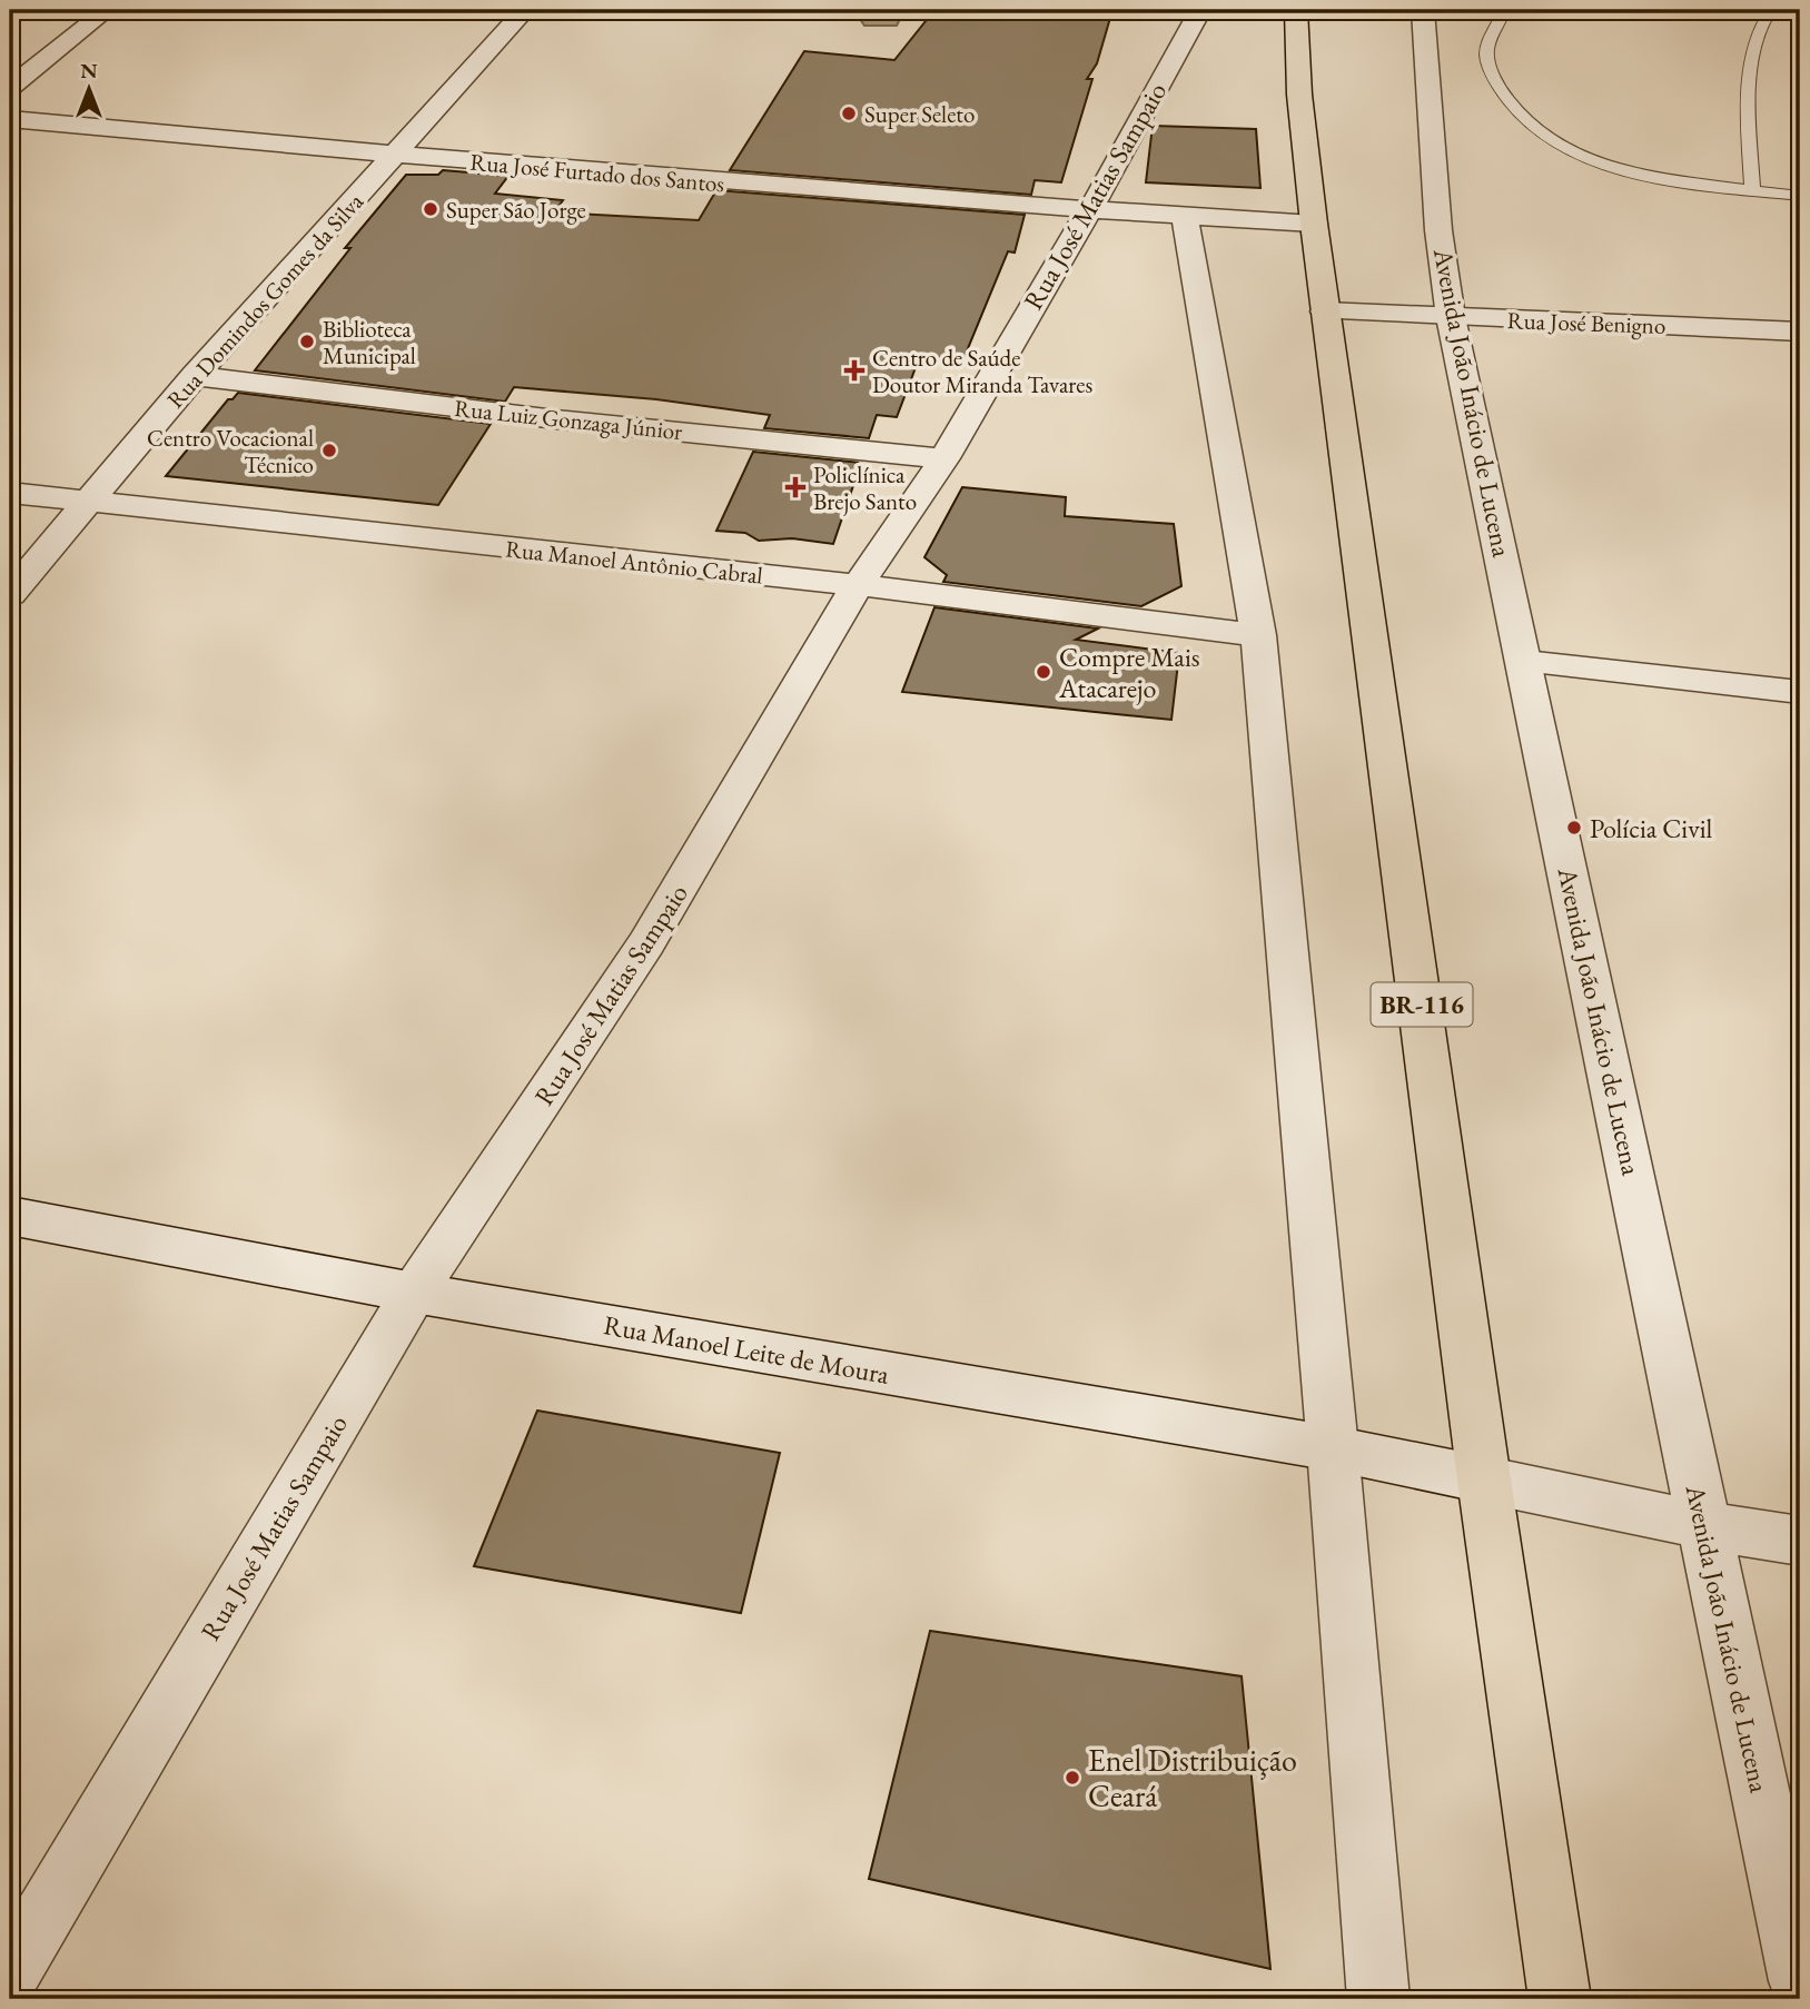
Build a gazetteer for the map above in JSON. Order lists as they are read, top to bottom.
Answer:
{
  "streets": {
    "highway": ["BR-116"],
    "street": [
      "Rua José Furtado dos Santos",
      "Rua José Matias Sampaio",
      "Rua Domindos Gomes da Silva",
      "Rua José Benigno",
      "Avenida João Inácio de Lucena",
      "Rua Luiz Gonzaga Júnior",
      "Rua Manoel Antônio Cabral",
      "Rua Manoel Leite de Moura"
    ]
  },
  "crossings": [
    ["Rua José Furtado dos Santos", "Rua José Matias Sampaio"],
    ["Rua José Furtado dos Santos", "Rua Domindos Gomes da Silva"],
    ["Rua José Furtado dos Santos", "BR-116"],
    ["Rua José Matias Sampaio", "Rua Luiz Gonzaga Júnior"],
    ["Rua José Matias Sampaio", "Rua Manoel Antônio Cabral"],
    ["Rua José Matias Sampaio", "Rua Manoel Leite de Moura"],
    ["Rua Domindos Gomes da Silva", "Rua Luiz Gonzaga Júnior"],
    ["Rua Domindos Gomes da Silva", "Rua Manoel Antônio Cabral"],
    ["Rua José Benigno", "Avenida João Inácio de Lucena"],
    ["Rua José Benigno", "BR-116"],
    ["Avenida João Inácio de Lucena", "Rua Manoel Leite de Moura"],
    ["BR-116", "Rua Manoel Leite de Moura"]
  ],
  "places": {
    "other": [
      "Super Seleto",
      "Super São Jorge",
      "Biblioteca Municipal",
      "Centro Vocacional Técnico",
      "Compre Mais Atacarejo",
      "Polícia Civil",
      "Enel Distribuição Ceará"
    ],
    "health": ["Centro de Saúde Doutor Miranda Tavares", "Policlínica Brejo Santo"]
  },
  "north": "top"
}
